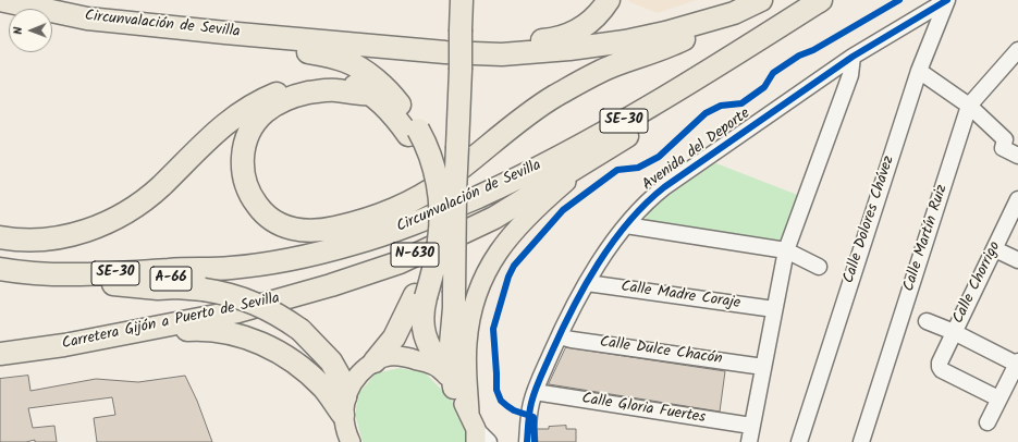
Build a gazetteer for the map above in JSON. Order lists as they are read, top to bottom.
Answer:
{
  "streets": {
    "highway": [
      "Circunvalación de Sevilla",
      "SE-30",
      "N-630",
      "A-66",
      "Carretera Gijón a Puerto de Sevilla"
    ],
    "street": [
      "Avenida del Deporte",
      "Calle Dolores Chávez",
      "Calle Martín Ruiz",
      "Calle Chorrigo",
      "Calle Madre Coraje",
      "Calle Dulce Chacón",
      "Calle Gloria Fuertes"
    ]
  },
  "crossings": [
    ["Circunvalación de Sevilla", "A-66"],
    ["Circunvalación de Sevilla", "Carretera Gijón a Puerto de Sevilla"],
    ["Avenida del Deporte", "Calle Dolores Chávez"],
    ["Avenida del Deporte", "Calle Madre Coraje"],
    ["Avenida del Deporte", "Calle Dulce Chacón"],
    ["Avenida del Deporte", "Calle Gloria Fuertes"]
  ],
  "north": "left"
}
